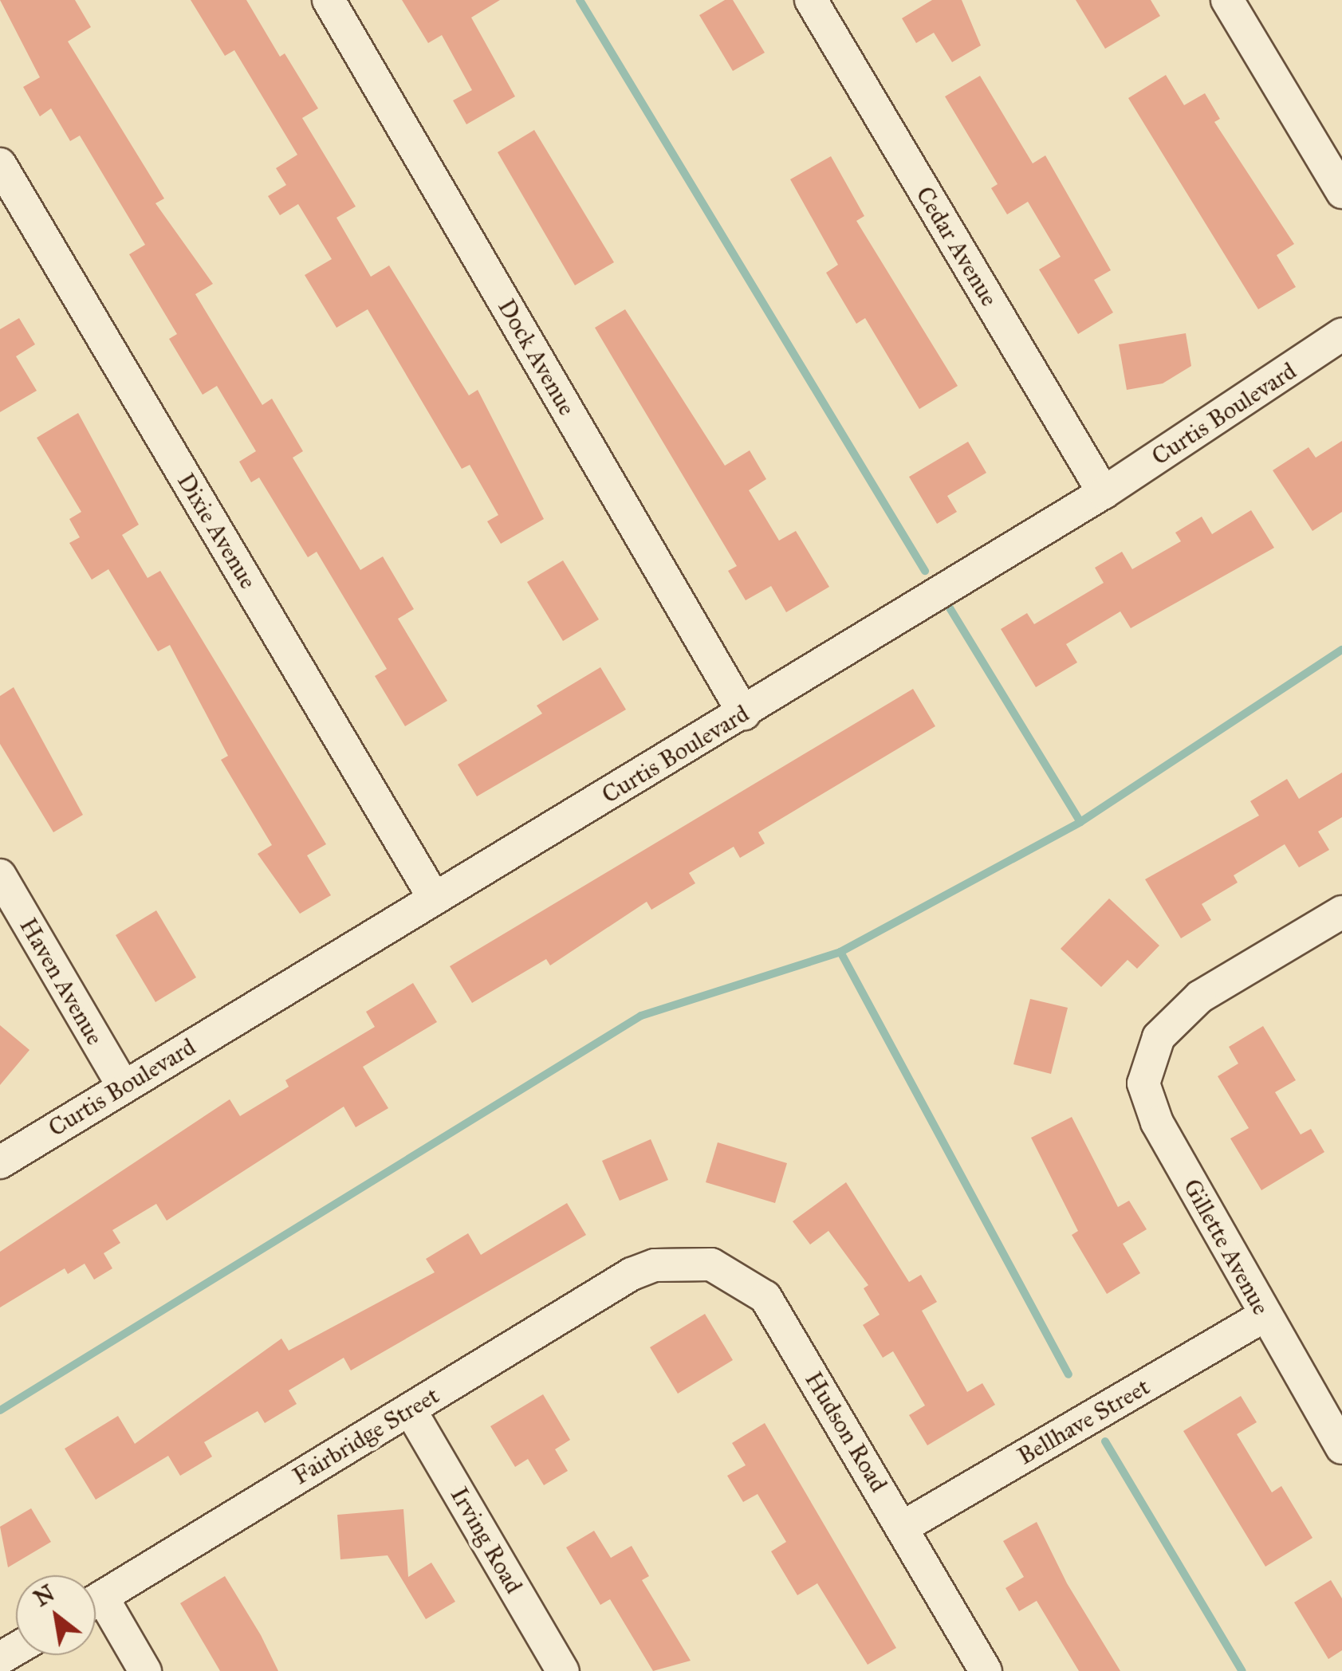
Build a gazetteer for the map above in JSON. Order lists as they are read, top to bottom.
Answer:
{
  "streets": {
    "street": [
      "Cedar Avenue",
      "Dock Avenue",
      "Curtis Boulevard",
      "Dixie Avenue",
      "Haven Avenue",
      "Gillette Avenue",
      "Bellhave Street",
      "Hudson Road",
      "Fairbridge Street",
      "Irving Road"
    ]
  },
  "crossings": [
    ["Cedar Avenue", "Curtis Boulevard"],
    ["Dock Avenue", "Curtis Boulevard"],
    ["Curtis Boulevard", "Dixie Avenue"],
    ["Curtis Boulevard", "Haven Avenue"],
    ["Gillette Avenue", "Bellhave Street"],
    ["Bellhave Street", "Hudson Road"],
    ["Hudson Road", "Fairbridge Street"],
    ["Fairbridge Street", "Irving Road"]
  ],
  "north": "top left"
}
